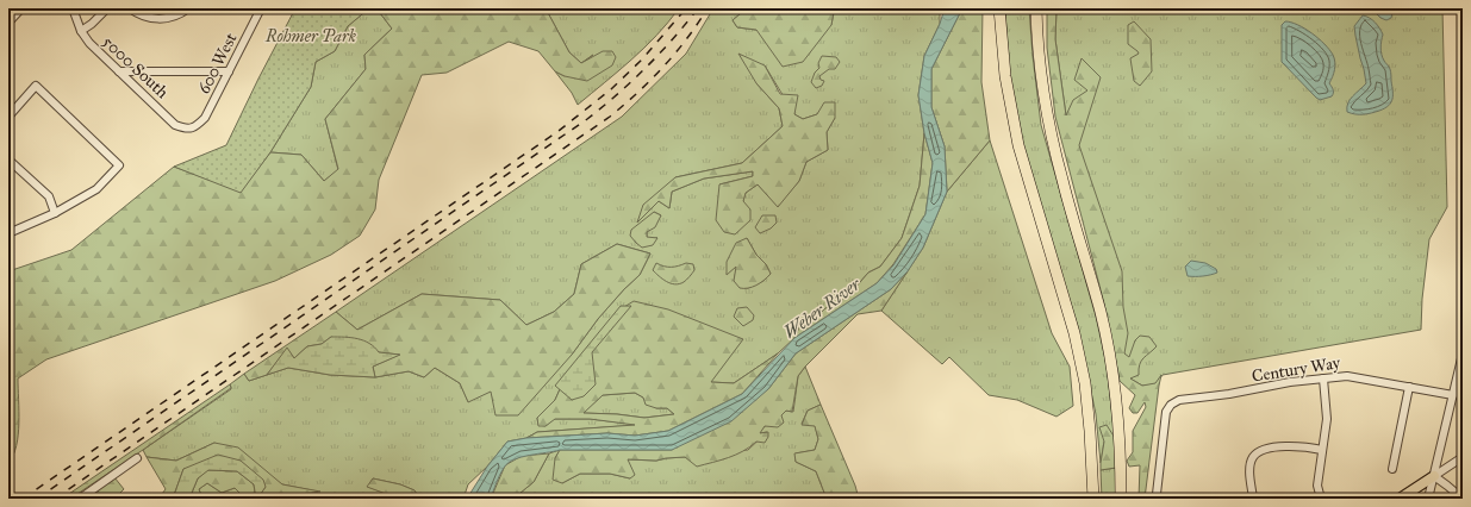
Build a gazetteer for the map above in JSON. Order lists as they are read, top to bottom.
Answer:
{
  "streets": {
    "street": ["600 West", "5000 South", "Century Way"]
  },
  "crossings": [
    ["600 West", "5000 South"]
  ],
  "water": ["Weber River"],
  "parks": ["Rohmer Park"]
}
